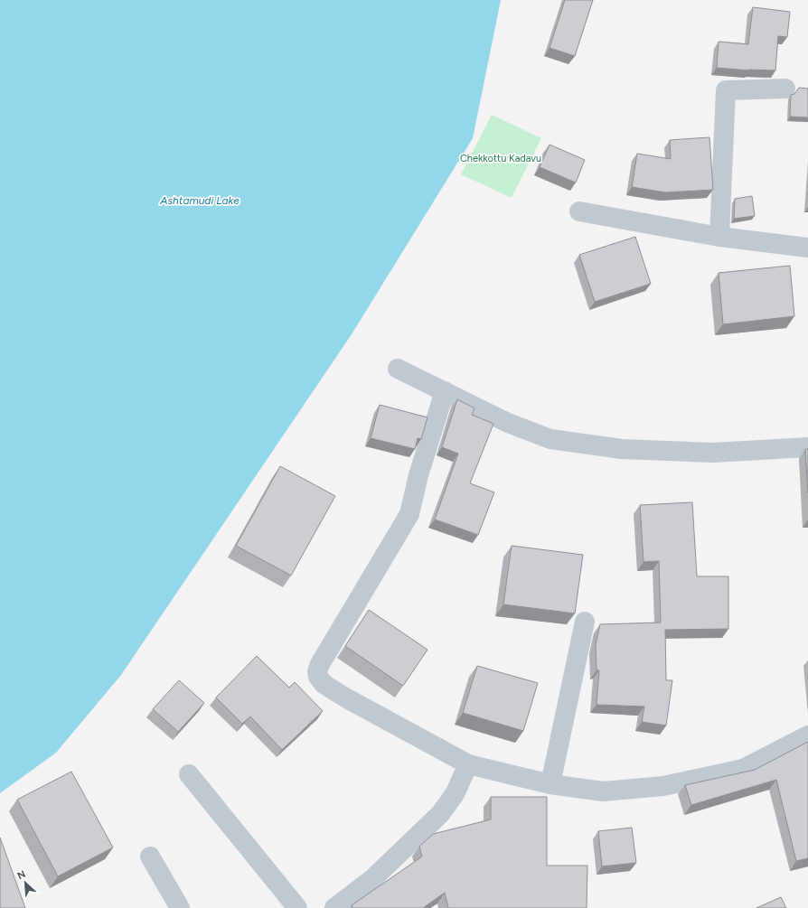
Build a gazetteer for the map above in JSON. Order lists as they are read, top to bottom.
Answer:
{
  "water": ["Ashtamudi Lake"],
  "parks": ["Chekkottu Kadavu"],
  "north": "top left"
}
